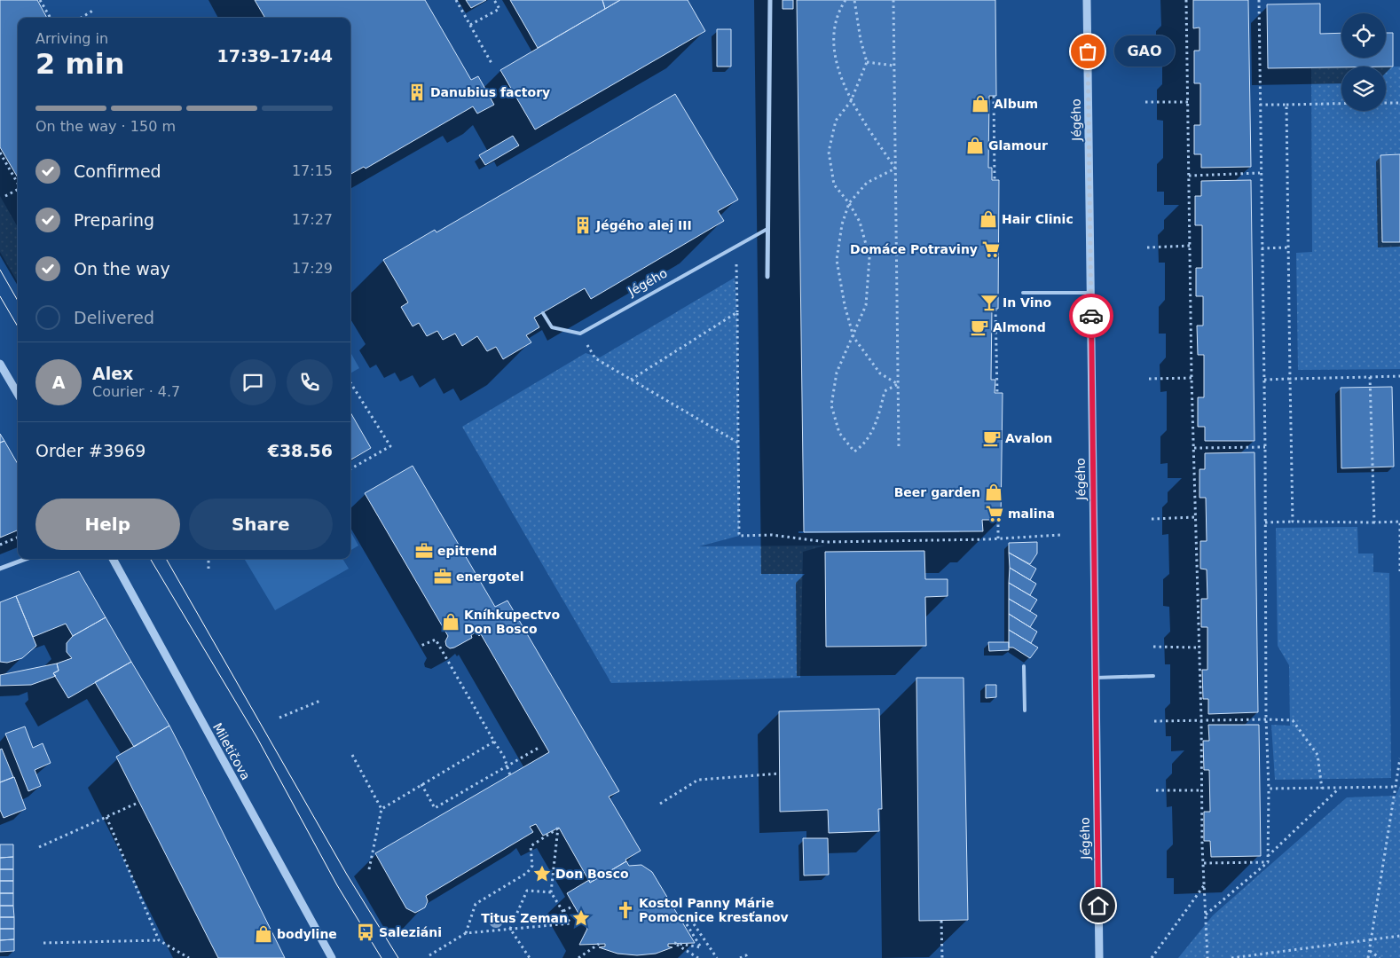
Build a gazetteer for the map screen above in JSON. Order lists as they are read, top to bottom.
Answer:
{
  "streets": {
    "street": ["Jégého", "Miletičova"]
  },
  "places": {
    "other": ["GAO"],
    "building": ["Danubius factory", "Jégého alej III"],
    "shop": [
      "Album",
      "Glamour",
      "Hair Clinic",
      "Beer garden",
      "Kníhkupectvo Don Bosco",
      "bodyline"
    ],
    "supermarket": ["Domáce Potraviny", "malina"],
    "bar": ["In Vino"],
    "cafe": ["Almond", "Avalon"],
    "office": ["epitrend", "energotel"],
    "place": ["Don Bosco", "Titus Zeman"],
    "church": ["Kostol Panny Márie Pomocnice kresťanov"],
    "bus stop": ["Saleziáni"]
  },
  "page": {
    "heading": ["2 min", "Arriving in", "17:39–17:44"],
    "panel": [
      "Alex",
      "Courier · 4.7",
      "Order #3969",
      "€38.56"
    ],
    "bubble": "GAO",
    "bar": "On the way · 150 m",
    "list": [
      ["Confirmed", "17:15"],
      ["Preparing", "17:27"],
      ["On the way", "17:29"],
      "Delivered"
    ],
    "round": "A",
    "buttons": ["Help", "Share"]
  }
}
